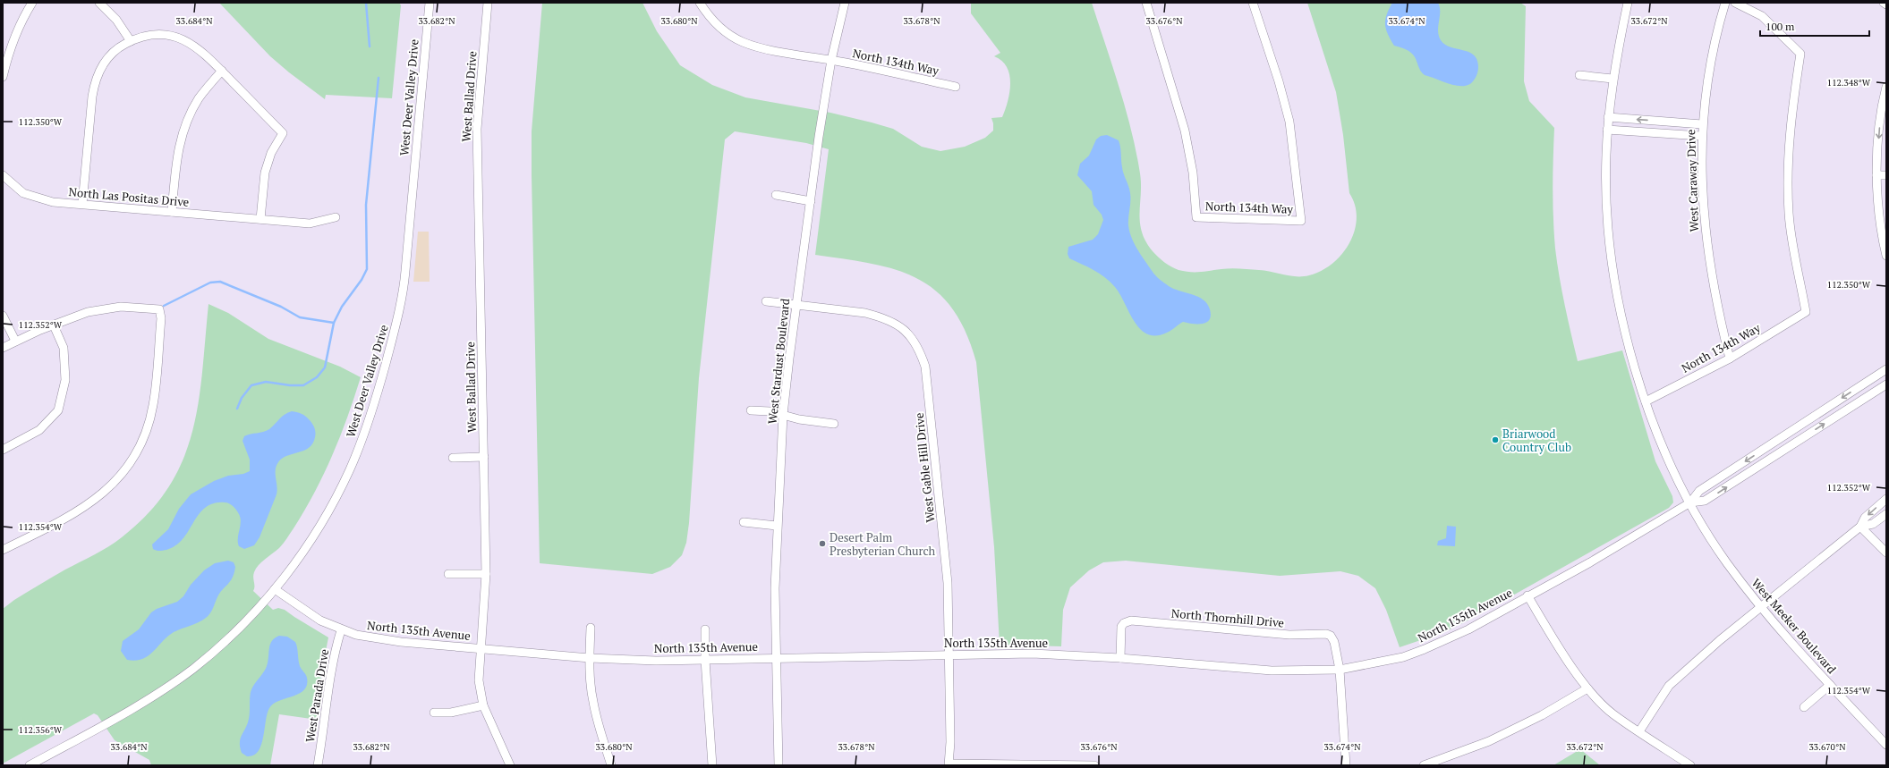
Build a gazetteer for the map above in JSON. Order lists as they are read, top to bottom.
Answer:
{
  "streets": {
    "street": [
      "North 134th Way",
      "West Ballad Drive",
      "West Deer Valley Drive",
      "West Caraway Drive",
      "North Las Positas Drive",
      "West Stardust Boulevard",
      "West Gable Hill Drive",
      "North 135th Avenue",
      "North Thornhill Drive",
      "West Meeker Boulevard",
      "West Parada Drive"
    ]
  },
  "crossings": [
    ["North 134th Way", "West Caraway Drive"],
    ["North 134th Way", "West Stardust Boulevard"],
    ["North 134th Way", "West Meeker Boulevard"],
    ["West Ballad Drive", "North 135th Avenue"],
    ["West Deer Valley Drive", "North 135th Avenue"],
    ["West Stardust Boulevard", "West Gable Hill Drive"],
    ["West Stardust Boulevard", "North 135th Avenue"],
    ["West Gable Hill Drive", "North 135th Avenue"],
    ["North 135th Avenue", "North Thornhill Drive"],
    ["North 135th Avenue", "West Meeker Boulevard"],
    ["North 135th Avenue", "West Parada Drive"]
  ],
  "places": ["Briarwood Country Club", "Desert Palm Presbyterian Church"],
  "scale_bar": "100 m",
  "coordinates": [
    "33.684°N",
    "33.682°N",
    "33.680°N",
    "33.678°N",
    "33.676°N",
    "33.674°N",
    "33.672°N",
    "112.348°W",
    "112.350°W",
    "112.352°W",
    "112.354°W",
    "112.356°W",
    "33.670°N"
  ]
}
